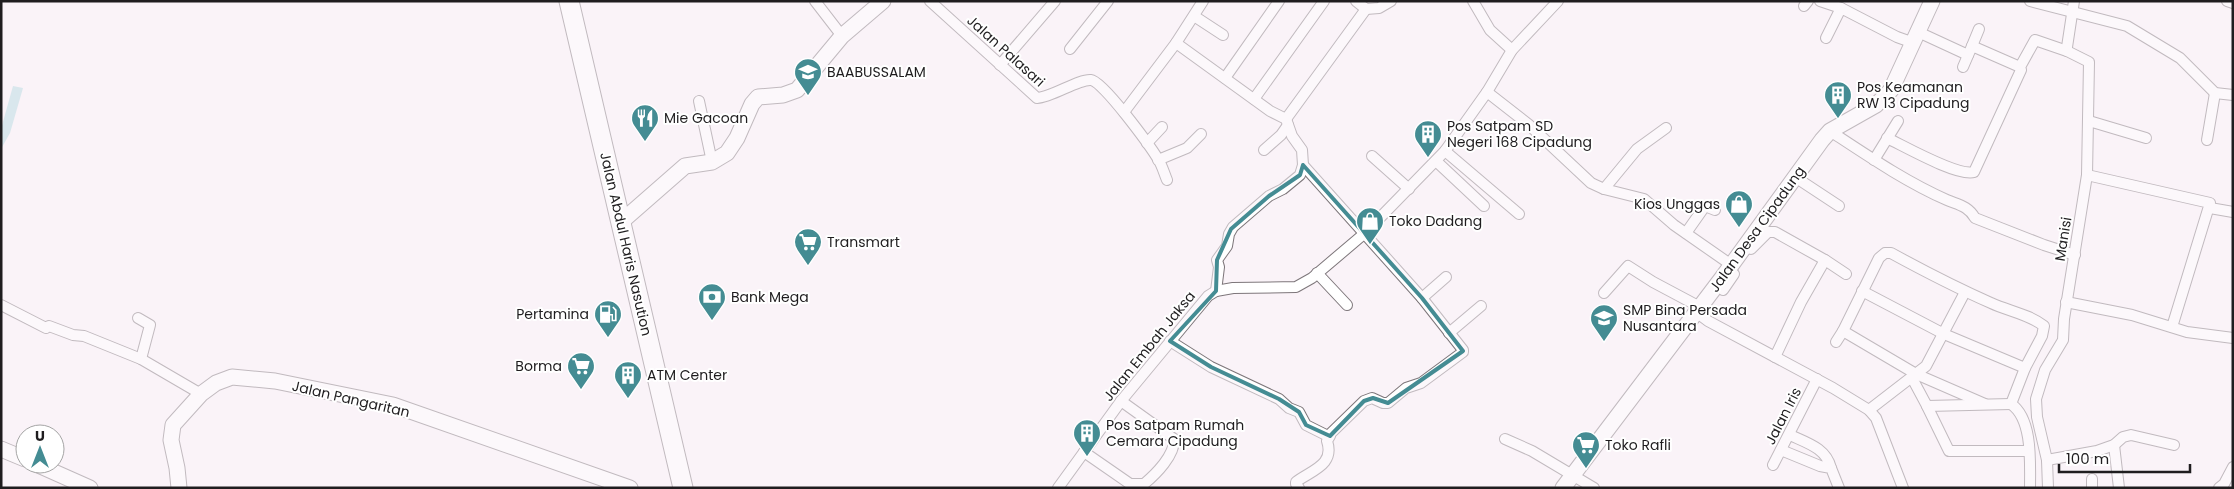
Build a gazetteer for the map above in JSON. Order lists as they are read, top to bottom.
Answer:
{
  "streets": {
    "highway": ["Jalan Abdul Haris Nasution"],
    "street": [
      "Jalan Palasari",
      "Jalan Desa Cipadung",
      "Manisi",
      "Jalan Embah Jaksa",
      "Jalan Pangaritan",
      "Jalan Iris"
    ]
  },
  "places": {
    "school or university": ["BAABUSSALAM", "SMP Bina Persada Nusantara"],
    "building": [
      "Pos Keamanan RW 13 Cipadung",
      "Pos Satpam SD Negeri 168 Cipadung",
      "ATM Center",
      "Pos Satpam Rumah Cemara Cipadung"
    ],
    "restaurant": ["Mie Gacoan"],
    "shop": ["Kios Unggas", "Toko Dadang"],
    "supermarket": ["Transmart", "Borma", "Toko Rafli"],
    "bank": ["Bank Mega"],
    "fuel station": ["Pertamina"]
  },
  "scale_bar": "100 m",
  "north": "top"
}
